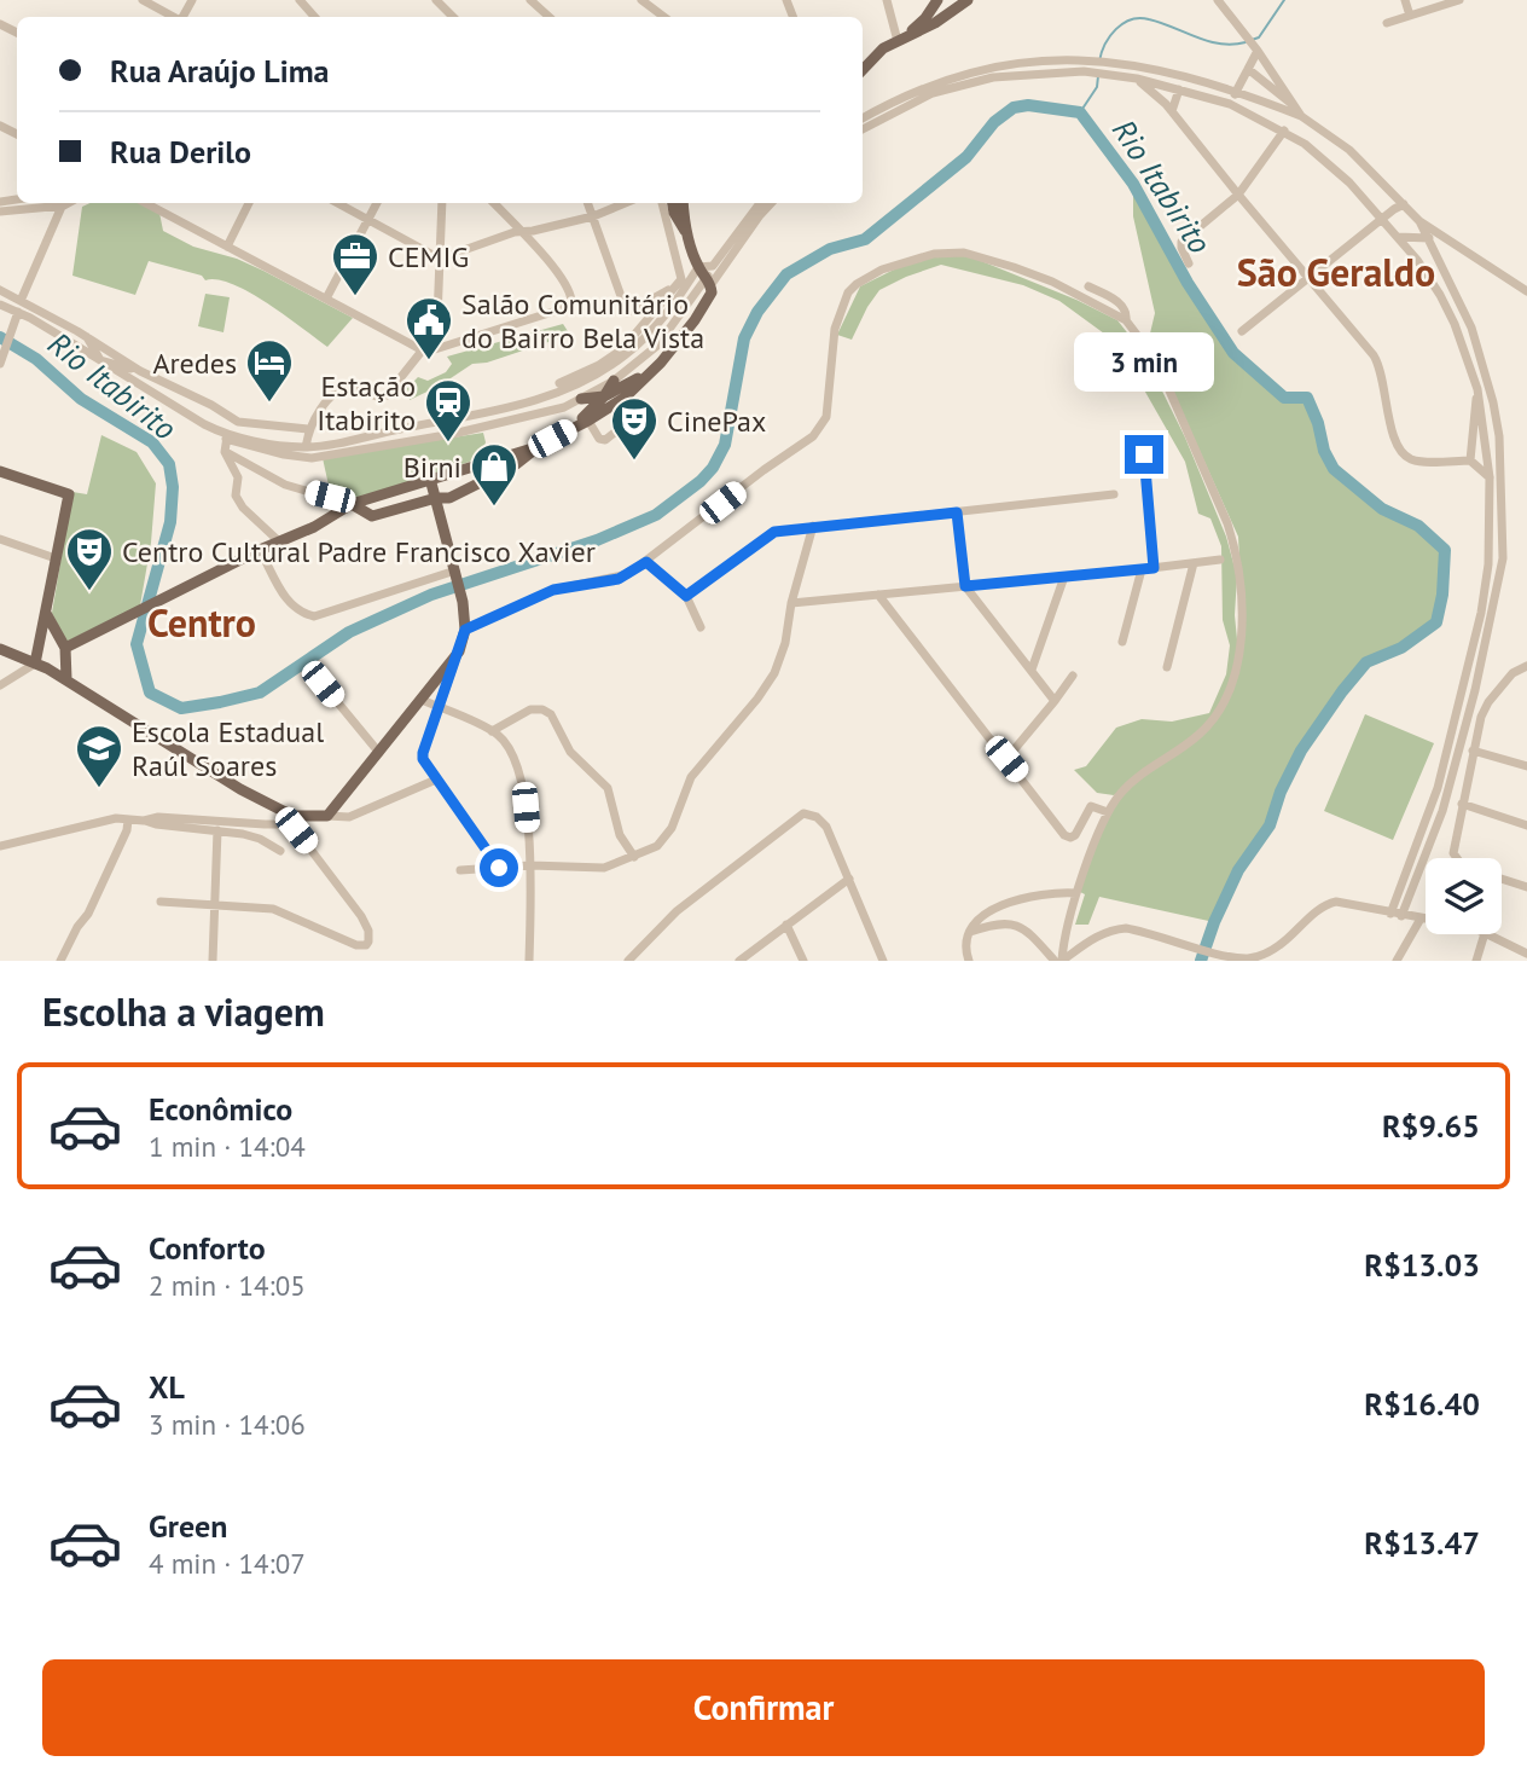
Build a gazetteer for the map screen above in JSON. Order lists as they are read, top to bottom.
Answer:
{
  "districts": ["São Geraldo", "Centro"],
  "water": ["Rio Itabirito"],
  "places": {
    "office": ["CEMIG"],
    "public building": ["Salão Comunitário do Bairro Bela Vista"],
    "hotel": ["Aredes"],
    "station": ["Estação Itabirito"],
    "theatre": ["CinePax", "Centro Cultural Padre Francisco Xavier"],
    "shop": ["Birni"],
    "school or university": ["Escola Estadual Raúl Soares"]
  },
  "page": {
    "banner": ["Rua Araújo Lima", "Rua Derilo"],
    "bubble": "3 min",
    "heading": "Escolha a viagem",
    "list": [
      {
        "name": "Econômico",
        "note": "1 min · 14:04",
        "value": "R$9.65"
      },
      {
        "name": "Conforto",
        "note": "2 min · 14:05",
        "value": "R$13.03"
      },
      {
        "name": "XL",
        "note": "3 min · 14:06",
        "value": "R$16.40"
      },
      {
        "name": "Green",
        "note": "4 min · 14:07",
        "value": "R$13.47"
      }
    ],
    "buttons": "Confirmar"
  }
}
